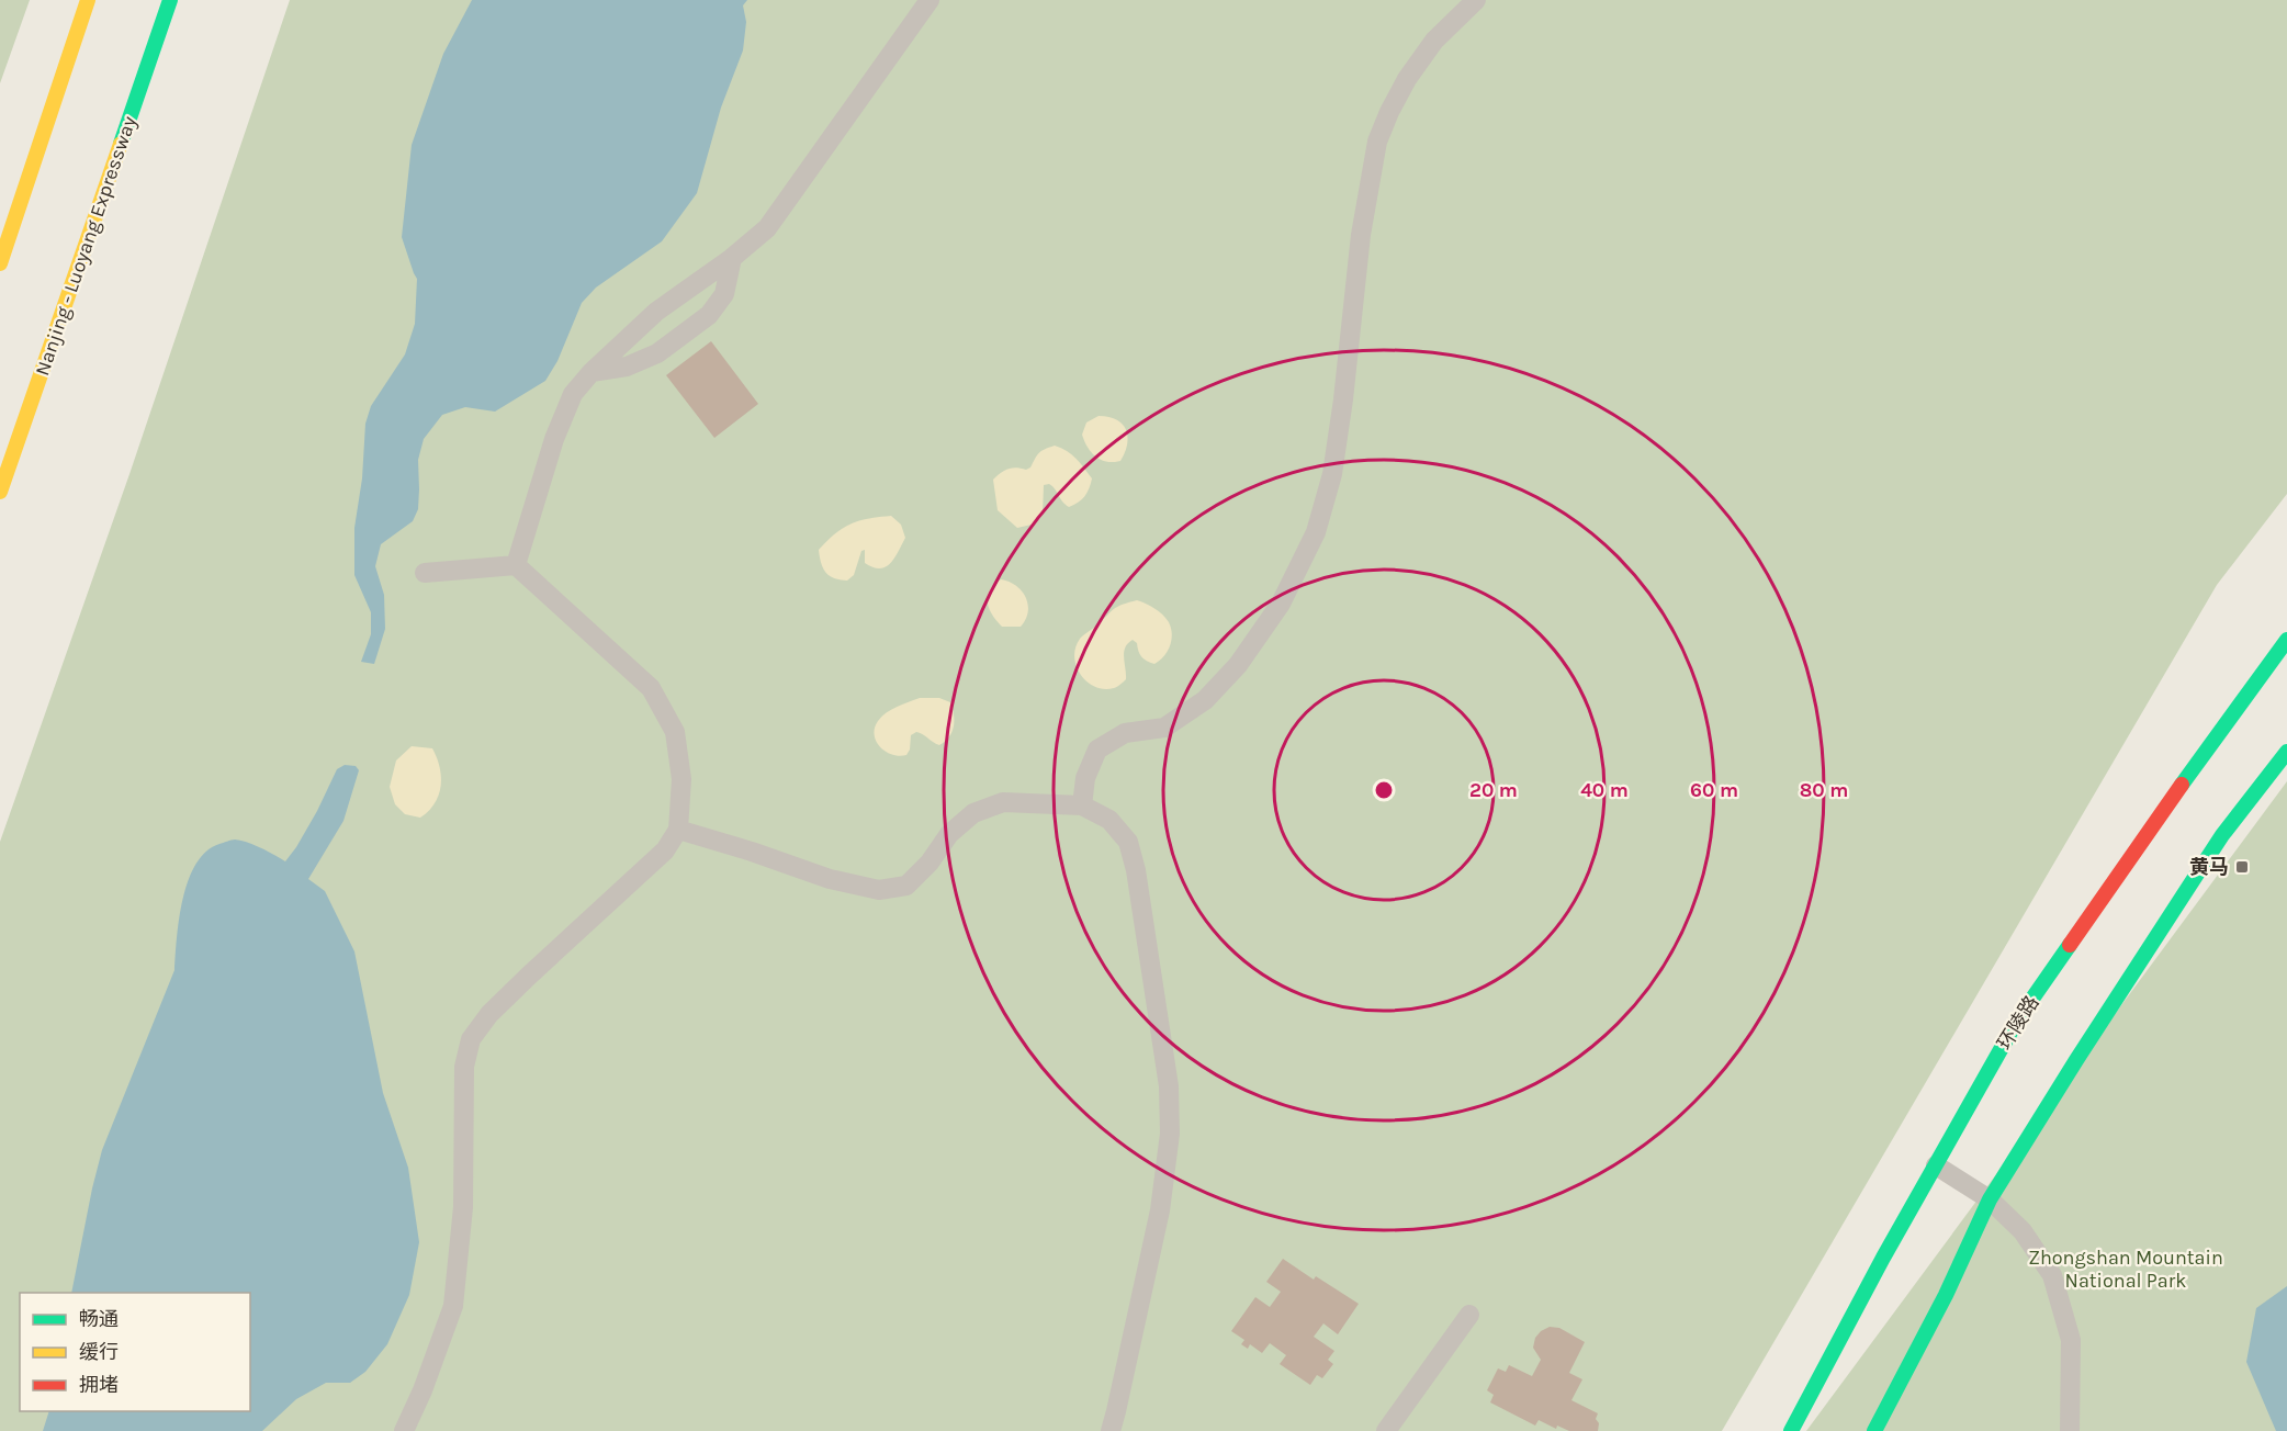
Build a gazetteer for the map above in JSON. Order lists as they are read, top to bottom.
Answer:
{
  "streets": {
    "main road": ["Nanjing - Luoyang Expressway", "环陵路"]
  },
  "parks": ["Zhongshan Mountain National Park"],
  "places": {
    "transit": ["黄马"]
  },
  "legend": ["畅通", "缓行", "拥堵"],
  "rings": [
    "20 m",
    "40 m",
    "60 m",
    "80 m"
  ]
}
